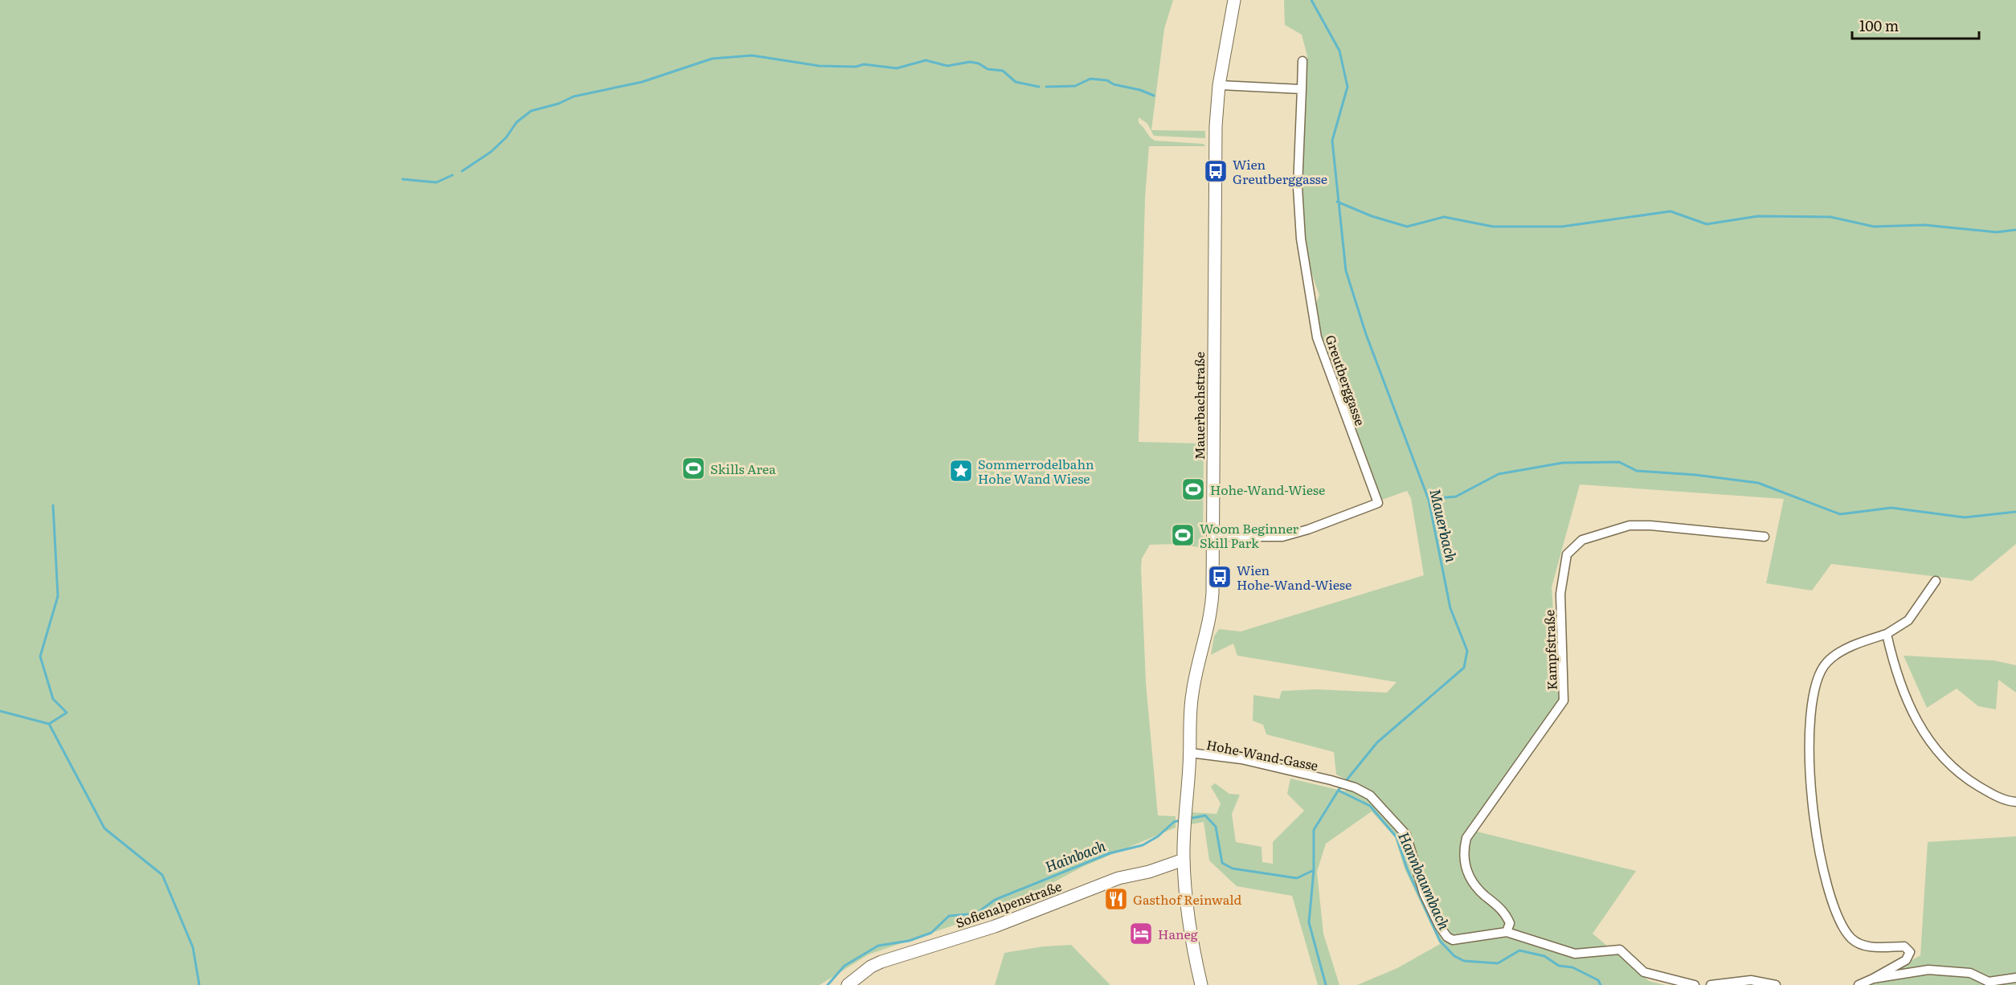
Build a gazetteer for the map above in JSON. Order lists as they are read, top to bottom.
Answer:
{
  "streets": {
    "main road": ["Mauerbachstraße", "Sofienalpenstraße"],
    "street": ["Greutberggasse", "Kampfstraße", "Hohe-Wand-Gasse"]
  },
  "crossings": [
    ["Greutberggasse", "Mauerbachstraße"],
    ["Mauerbachstraße", "Hohe-Wand-Gasse"],
    ["Mauerbachstraße", "Sofienalpenstraße"],
    ["Kampfstraße", "Hohe-Wand-Gasse"]
  ],
  "water": ["Mauerbach", "Hainbach", "Hannbaumbach"],
  "places": {
    "bus stop": ["Wien Greutberggasse", "Wien Hohe-Wand-Wiese"],
    "sports": ["Skills Area", "Hohe-Wand-Wiese", "Woom Beginner Skill Park"],
    "place": ["Sommerrodelbahn Hohe Wand Wiese"],
    "restaurant": ["Gasthof Reinwald"],
    "hotel": ["Haneg"]
  },
  "scale_bar": "100 m"
}
